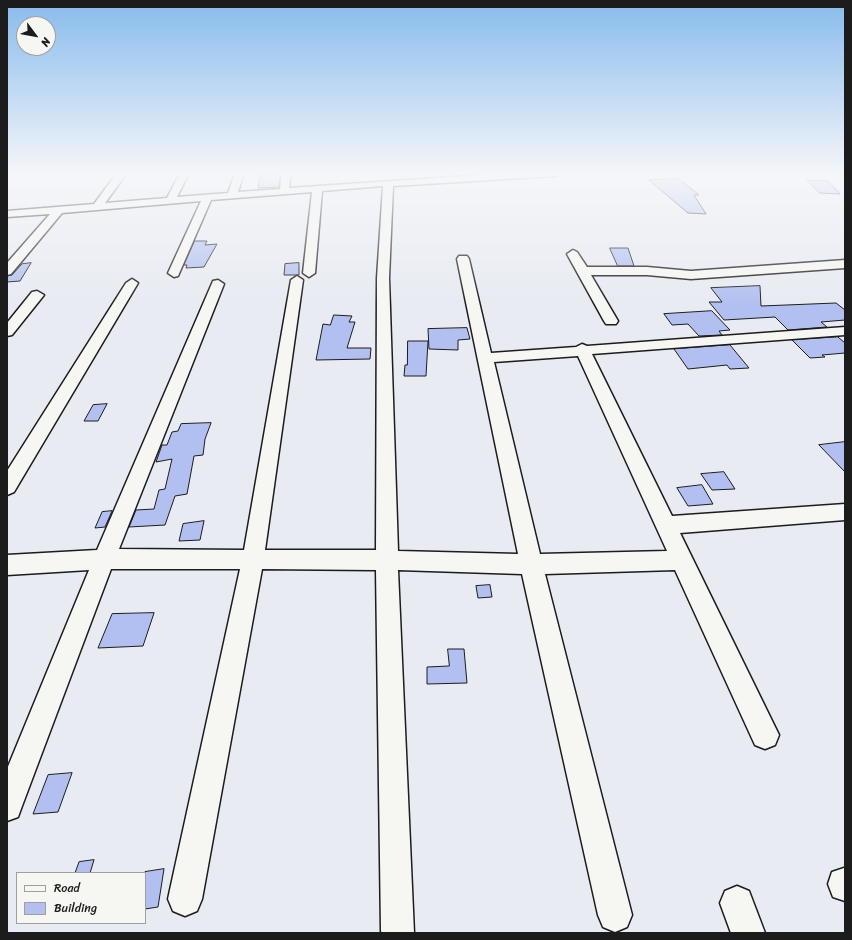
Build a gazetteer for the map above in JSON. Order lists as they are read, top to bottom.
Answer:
{
  "legend": ["Road", "Building"],
  "north": "bottom right"
}
